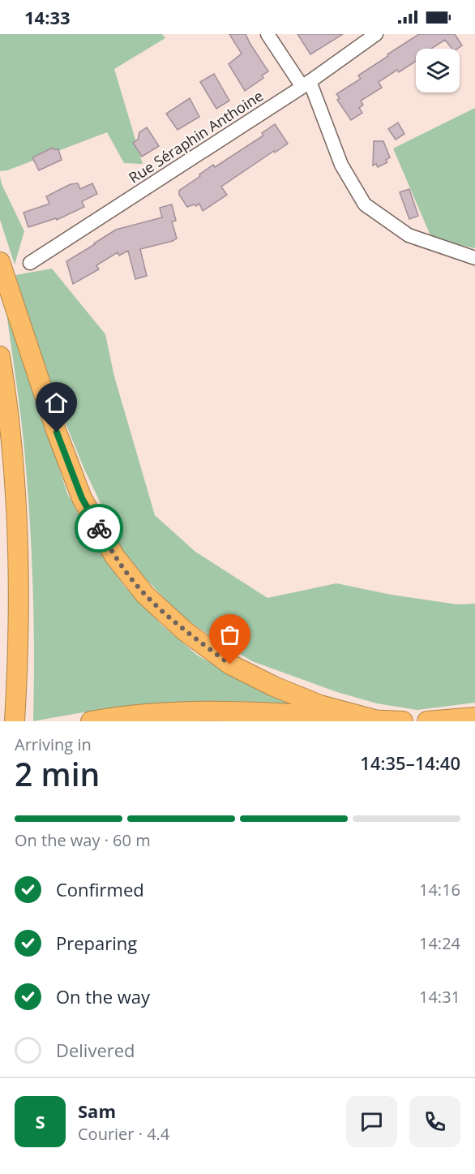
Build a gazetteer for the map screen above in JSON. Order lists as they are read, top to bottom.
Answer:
{
  "streets": {
    "street": ["Rue Séraphin Anthoine"]
  },
  "page": {
    "status": "14:33",
    "heading": ["2 min", "Arriving in", "14:35–14:40"],
    "panel": ["Sam", "Courier · 4.4"],
    "bar": "On the way · 60 m",
    "list": [
      ["Confirmed", "14:16"],
      ["Preparing", "14:24"],
      ["On the way", "14:31"],
      "Delivered"
    ],
    "round": "S"
  }
}
